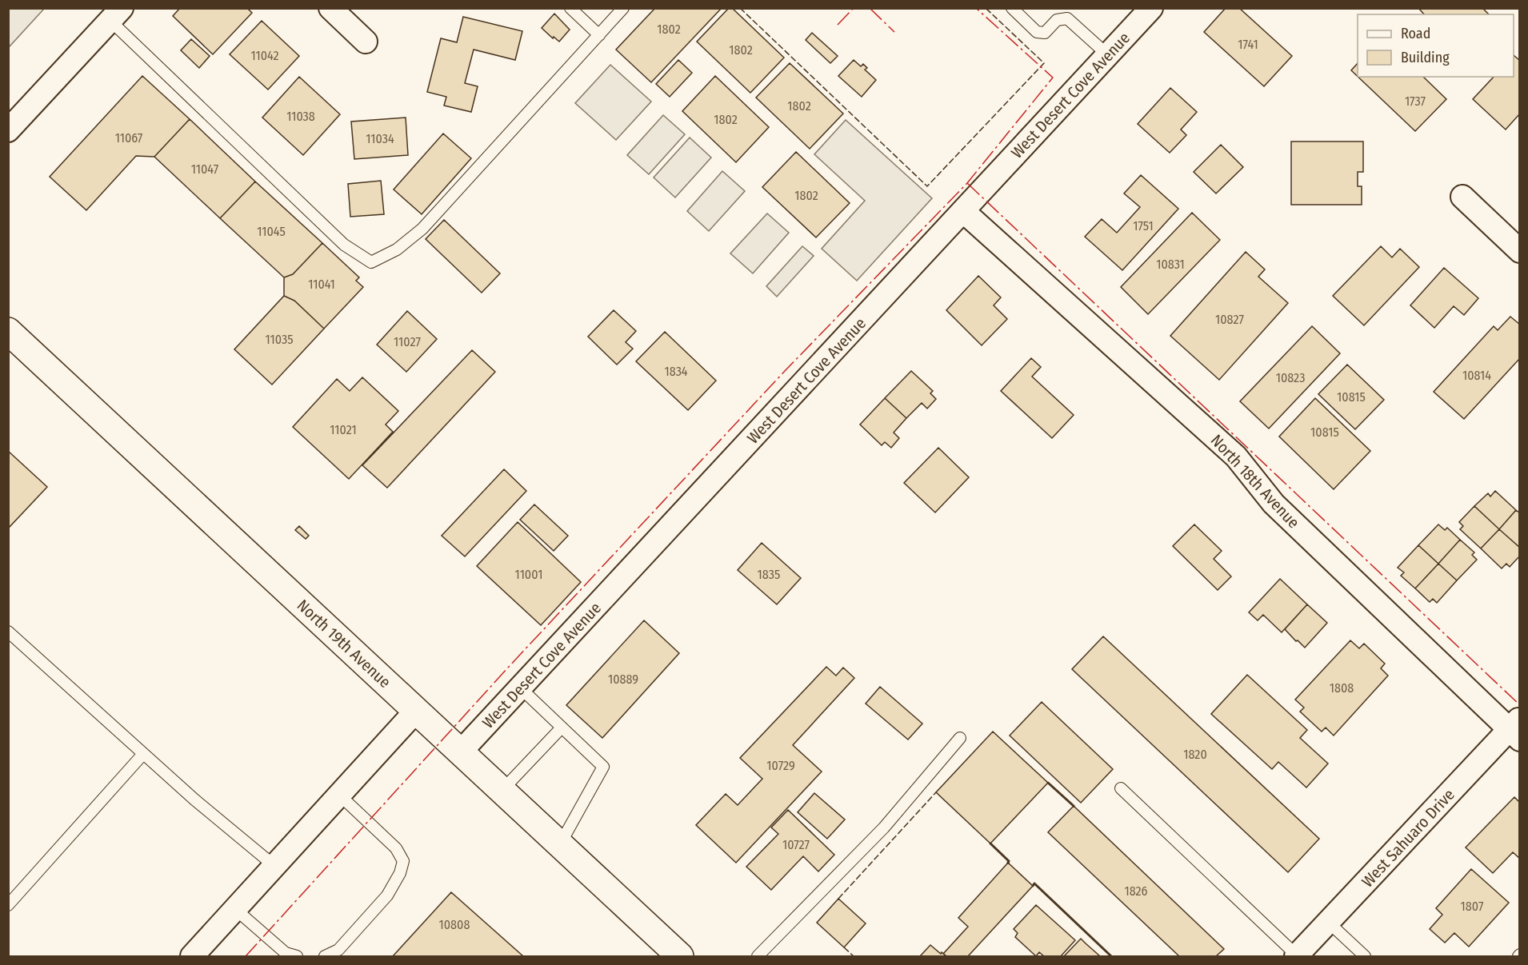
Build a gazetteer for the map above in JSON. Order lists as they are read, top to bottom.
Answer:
{
  "streets": {
    "main road": ["North 19th Avenue"],
    "street": ["West Desert Cove Avenue", "North 18th Avenue", "West Sahuaro Drive"]
  },
  "crossings": [
    ["West Desert Cove Avenue", "North 18th Avenue"],
    ["West Desert Cove Avenue", "North 19th Avenue"],
    ["North 18th Avenue", "West Sahuaro Drive"]
  ],
  "house_numbers": [
    "1802",
    "1741",
    "1802",
    "11042",
    "1737",
    "1802",
    "11038",
    "1802",
    "11067",
    "11034",
    "11047",
    "1802",
    "1751",
    "11045",
    "10831",
    "11041",
    "10827",
    "11035",
    "11027",
    "1834",
    "10814",
    "10823",
    "10815",
    "11021",
    "10815",
    "11001",
    "1835",
    "10889",
    "1808",
    "1820",
    "10729",
    "10727",
    "1826",
    "1807",
    "10808"
  ],
  "legend": ["Road", "Building"]
}
